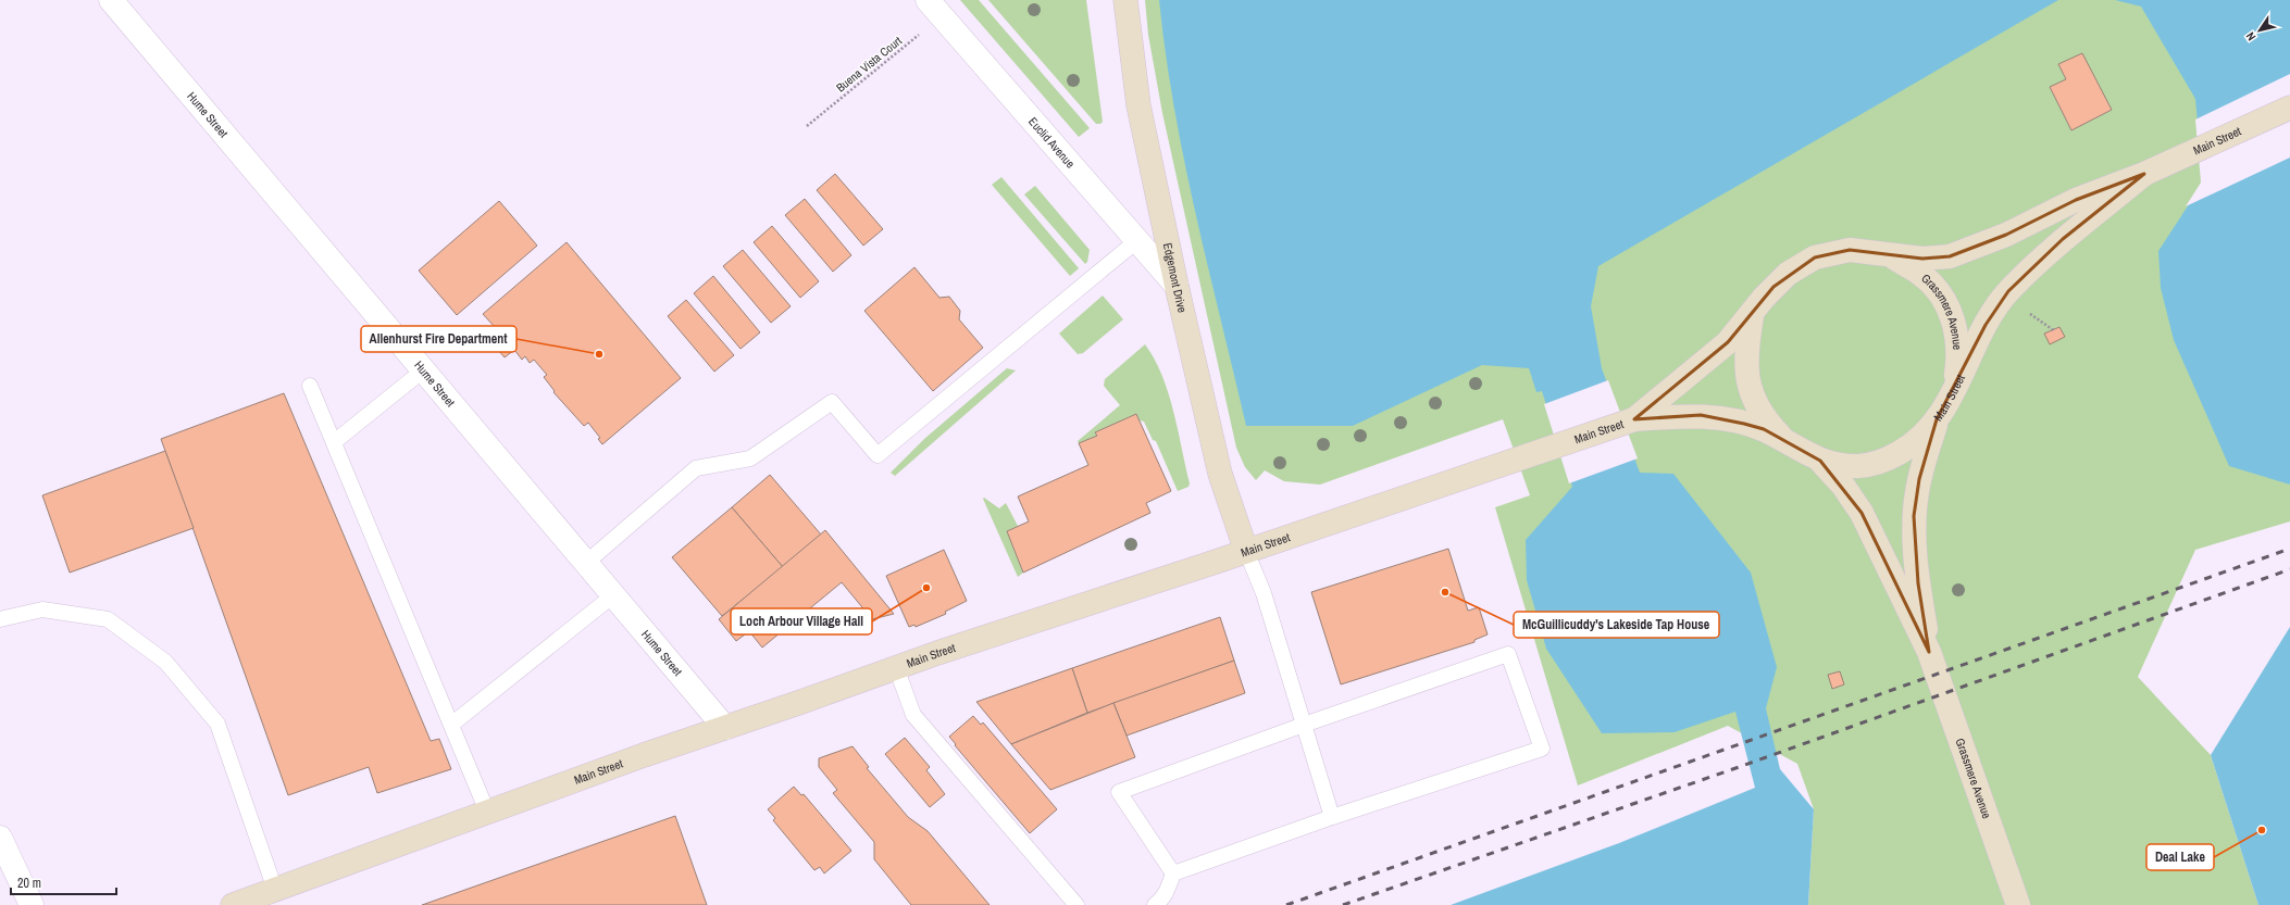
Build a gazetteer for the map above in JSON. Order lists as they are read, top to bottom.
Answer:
{
  "streets": {
    "street": [
      "Hume Street",
      "Main Street",
      "Euclid Avenue",
      "Edgemont Drive",
      "Grassmere Avenue"
    ],
    "path": ["Buena Vista Court"]
  },
  "crossings": [
    ["Buena Vista Court", "Euclid Avenue"],
    ["Hume Street", "Main Street"],
    ["Main Street", "Edgemont Drive"],
    ["Main Street", "Grassmere Avenue"],
    ["Euclid Avenue", "Edgemont Drive"]
  ],
  "places": [
    "Allenhurst Fire Department",
    "Loch Arbour Village Hall",
    "McGuillicuddy's Lakeside Tap House",
    "Deal Lake"
  ],
  "scale_bar": "20 m",
  "north": "bottom left"
}
